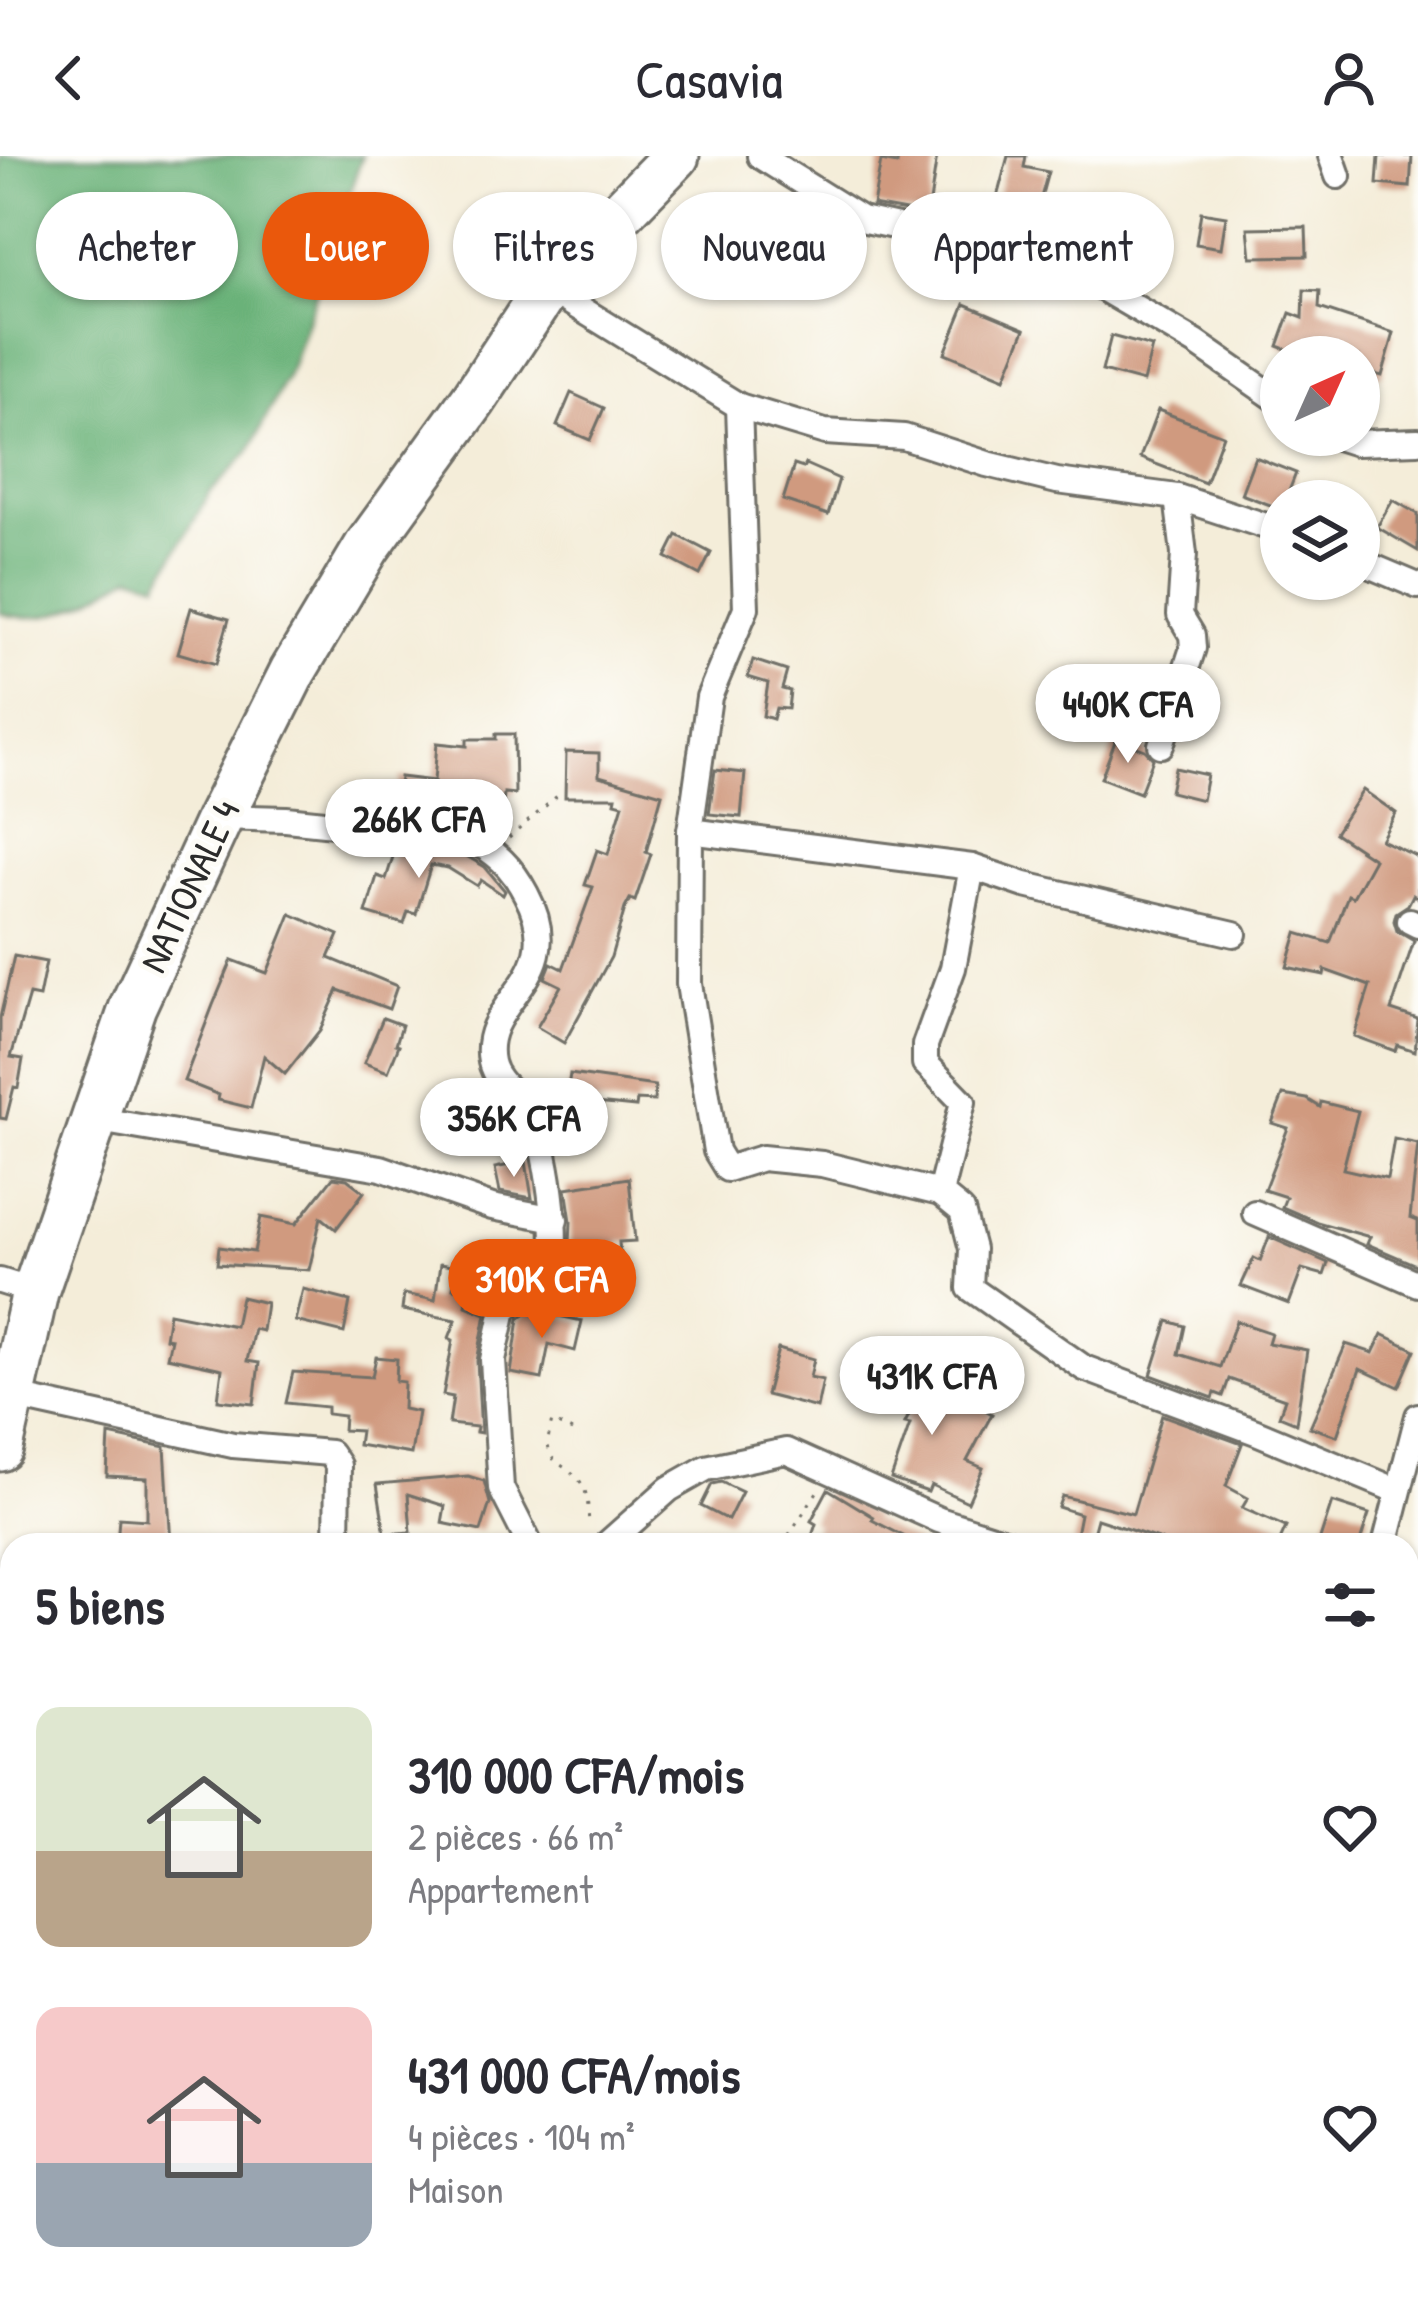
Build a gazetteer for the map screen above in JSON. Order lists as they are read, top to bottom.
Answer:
{
  "streets": {
    "highway": ["NATIONALE 4"]
  },
  "north": "top right",
  "page": {
    "header": "Casavia",
    "chip": [
      "Acheter",
      "Louer",
      "Filtres",
      "Nouveau",
      "Appartement"
    ],
    "price": [
      "440K CFA",
      "266K CFA",
      "356K CFA",
      "310K CFA",
      "431K CFA"
    ],
    "heading": "5 biens",
    "list": [
      {
        "name": "310 000 CFA/mois",
        "note": "2 pièces · 66 m² · Appartement"
      },
      {
        "name": "431 000 CFA/mois",
        "note": "4 pièces · 104 m² · Maison"
      }
    ]
  }
}
